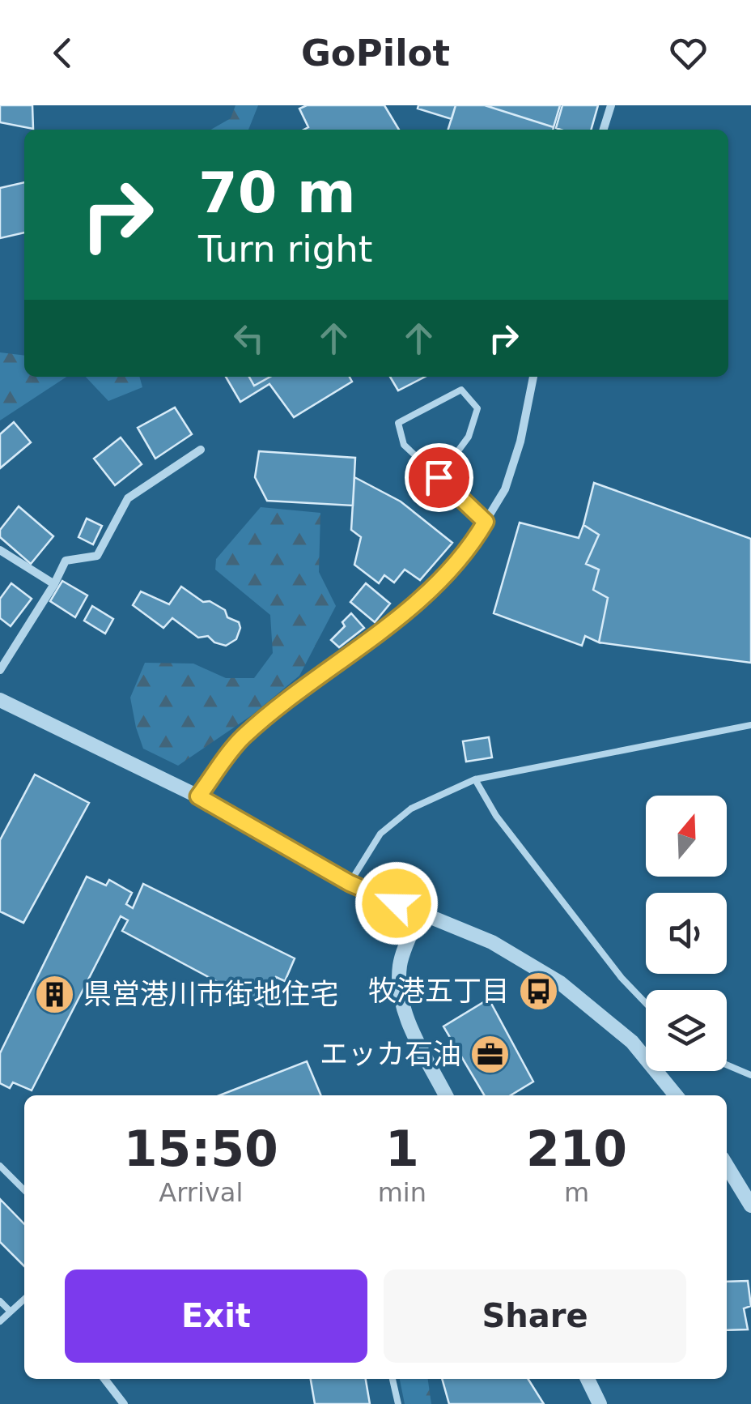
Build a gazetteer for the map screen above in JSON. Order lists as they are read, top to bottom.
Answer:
{
  "places": {
    "bus stop": ["牧港五丁目"],
    "building": ["県営港川市街地住宅"],
    "office": ["エッカ石油"]
  },
  "north": "top",
  "page": {
    "header": "GoPilot",
    "turn": ["70 m", "Turn right"],
    "eta": [
      "15:50",
      "Arrival",
      "1",
      "min",
      "210",
      "m"
    ],
    "buttons": ["Exit", "Share"]
  }
}
